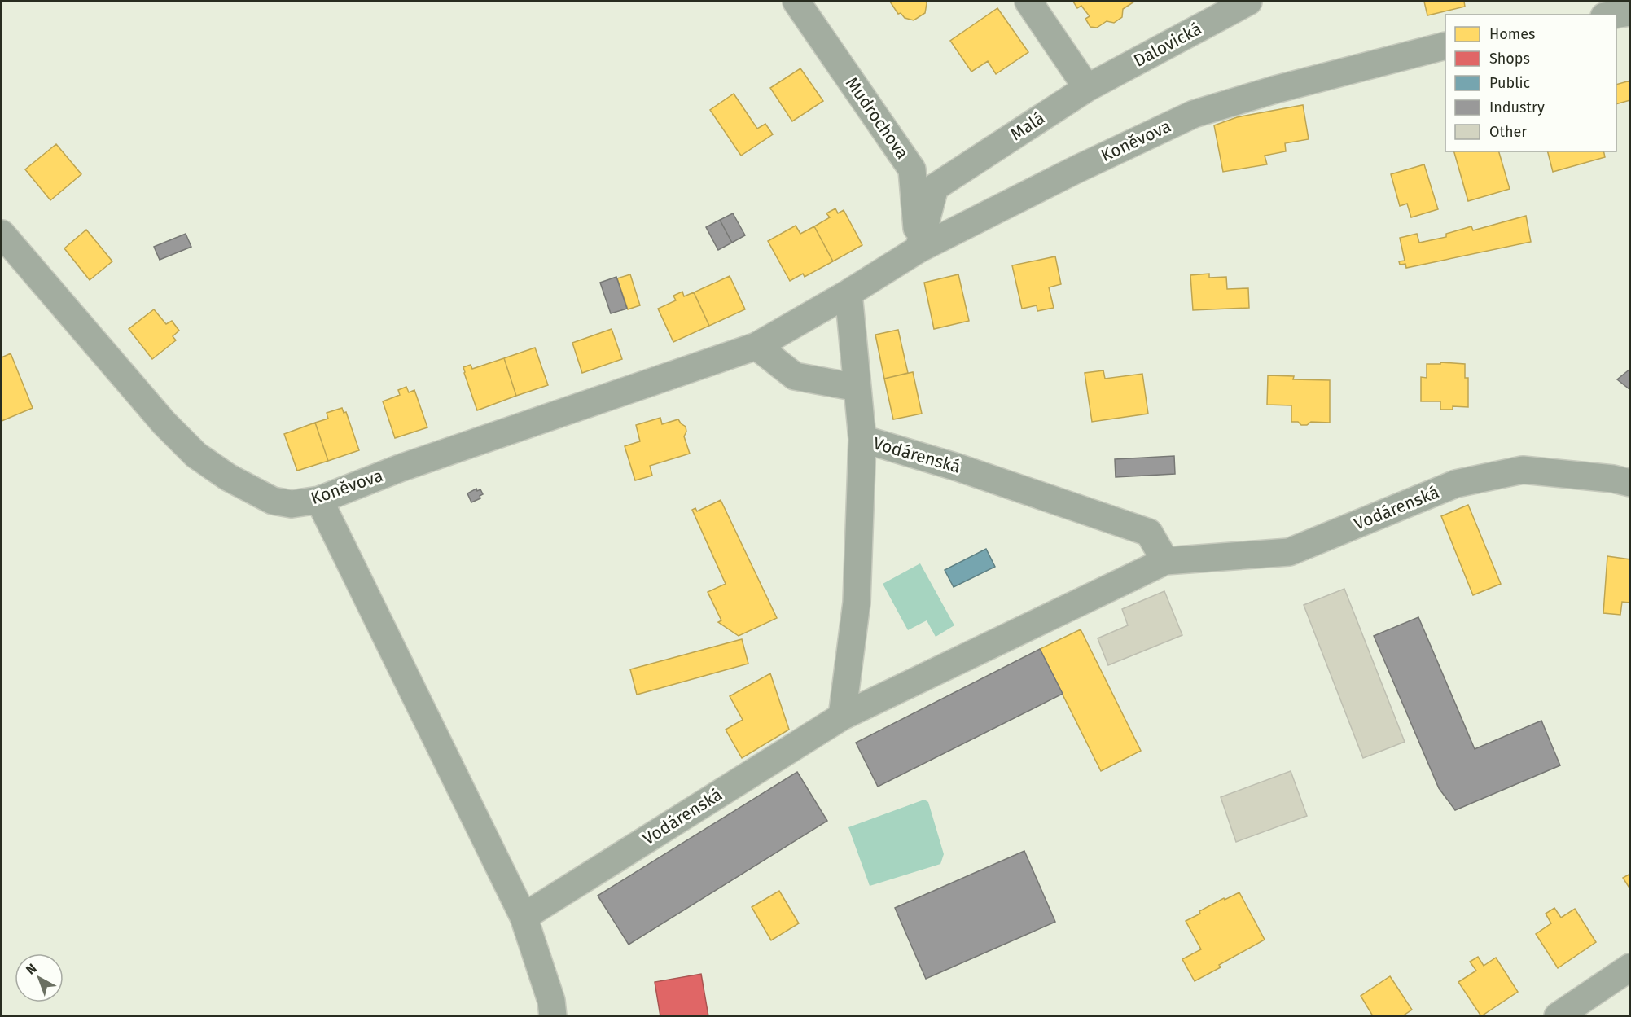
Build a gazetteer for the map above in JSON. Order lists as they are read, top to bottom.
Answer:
{
  "streets": {
    "street": [
      "Dalovická",
      "Mudrochova",
      "Malá",
      "Koněvova",
      "Vodárenská"
    ]
  },
  "crossings": [
    ["Dalovická", "Malá"],
    ["Mudrochova", "Malá"],
    ["Mudrochova", "Koněvova"],
    ["Malá", "Koněvova"]
  ],
  "legend": [
    "Homes",
    "Shops",
    "Public",
    "Industry",
    "Other"
  ],
  "north": "top left"
}
